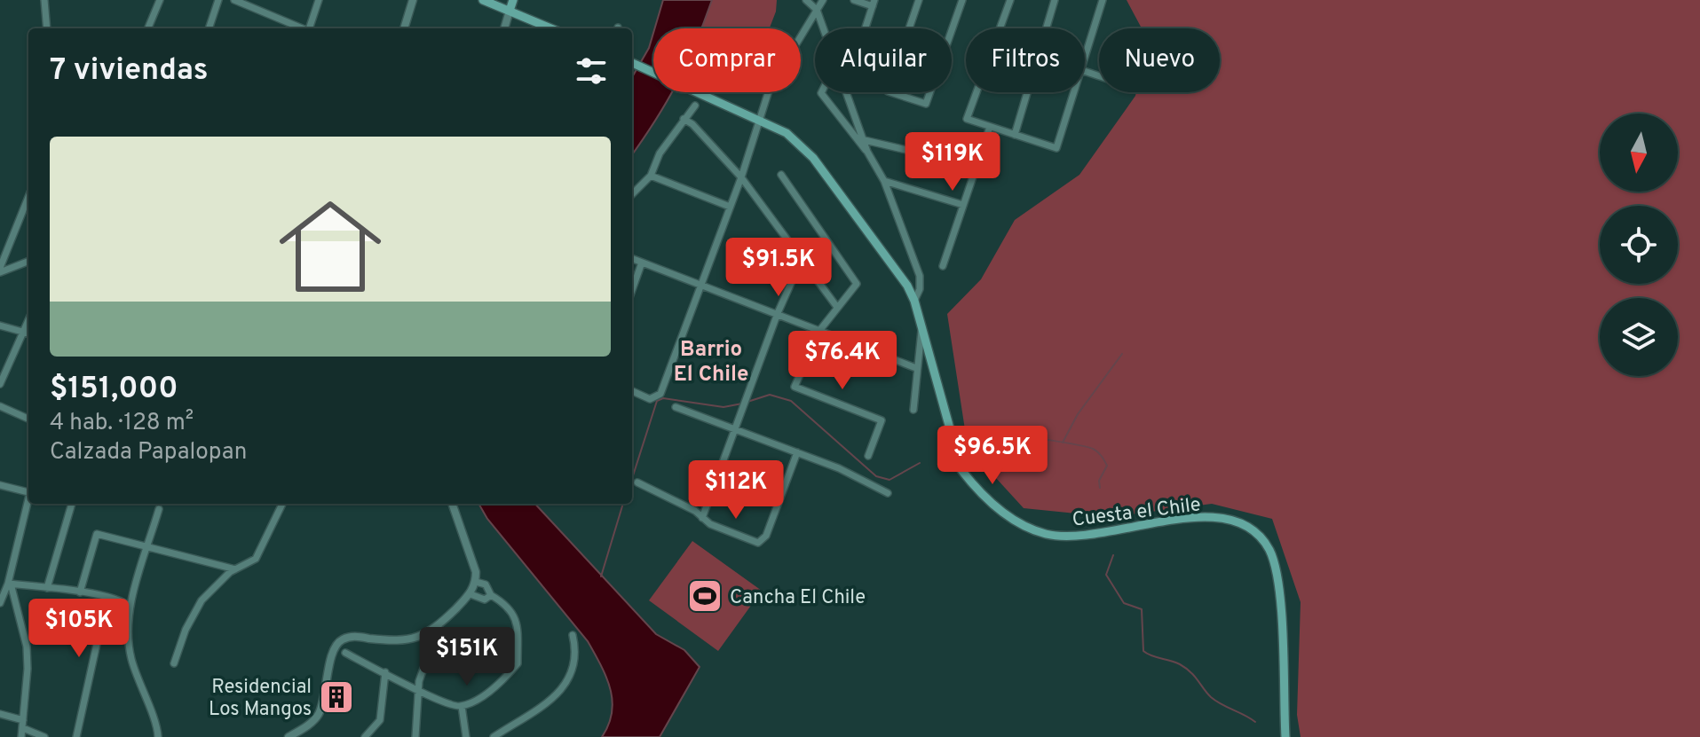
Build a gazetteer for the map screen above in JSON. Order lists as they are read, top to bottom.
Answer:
{
  "streets": {
    "main road": ["Cuesta el Chile"]
  },
  "districts": ["Barrio El Chile"],
  "places": {
    "sports": ["Cancha El Chile"],
    "building": ["Residencial Los Mangos"]
  },
  "north": "bottom",
  "page": {
    "chip": [
      "Comprar",
      "Alquilar",
      "Filtros",
      "Nuevo"
    ],
    "heading": "7 viviendas",
    "list": [
      {
        "name": "$151,000",
        "note": "4 hab. · 128 m² · Calzada Papalopan"
      }
    ],
    "price": [
      "$119K",
      "$91.5K",
      "$76.4K",
      "$96.5K",
      "$112K",
      "$105K",
      "$151K"
    ]
  }
}
